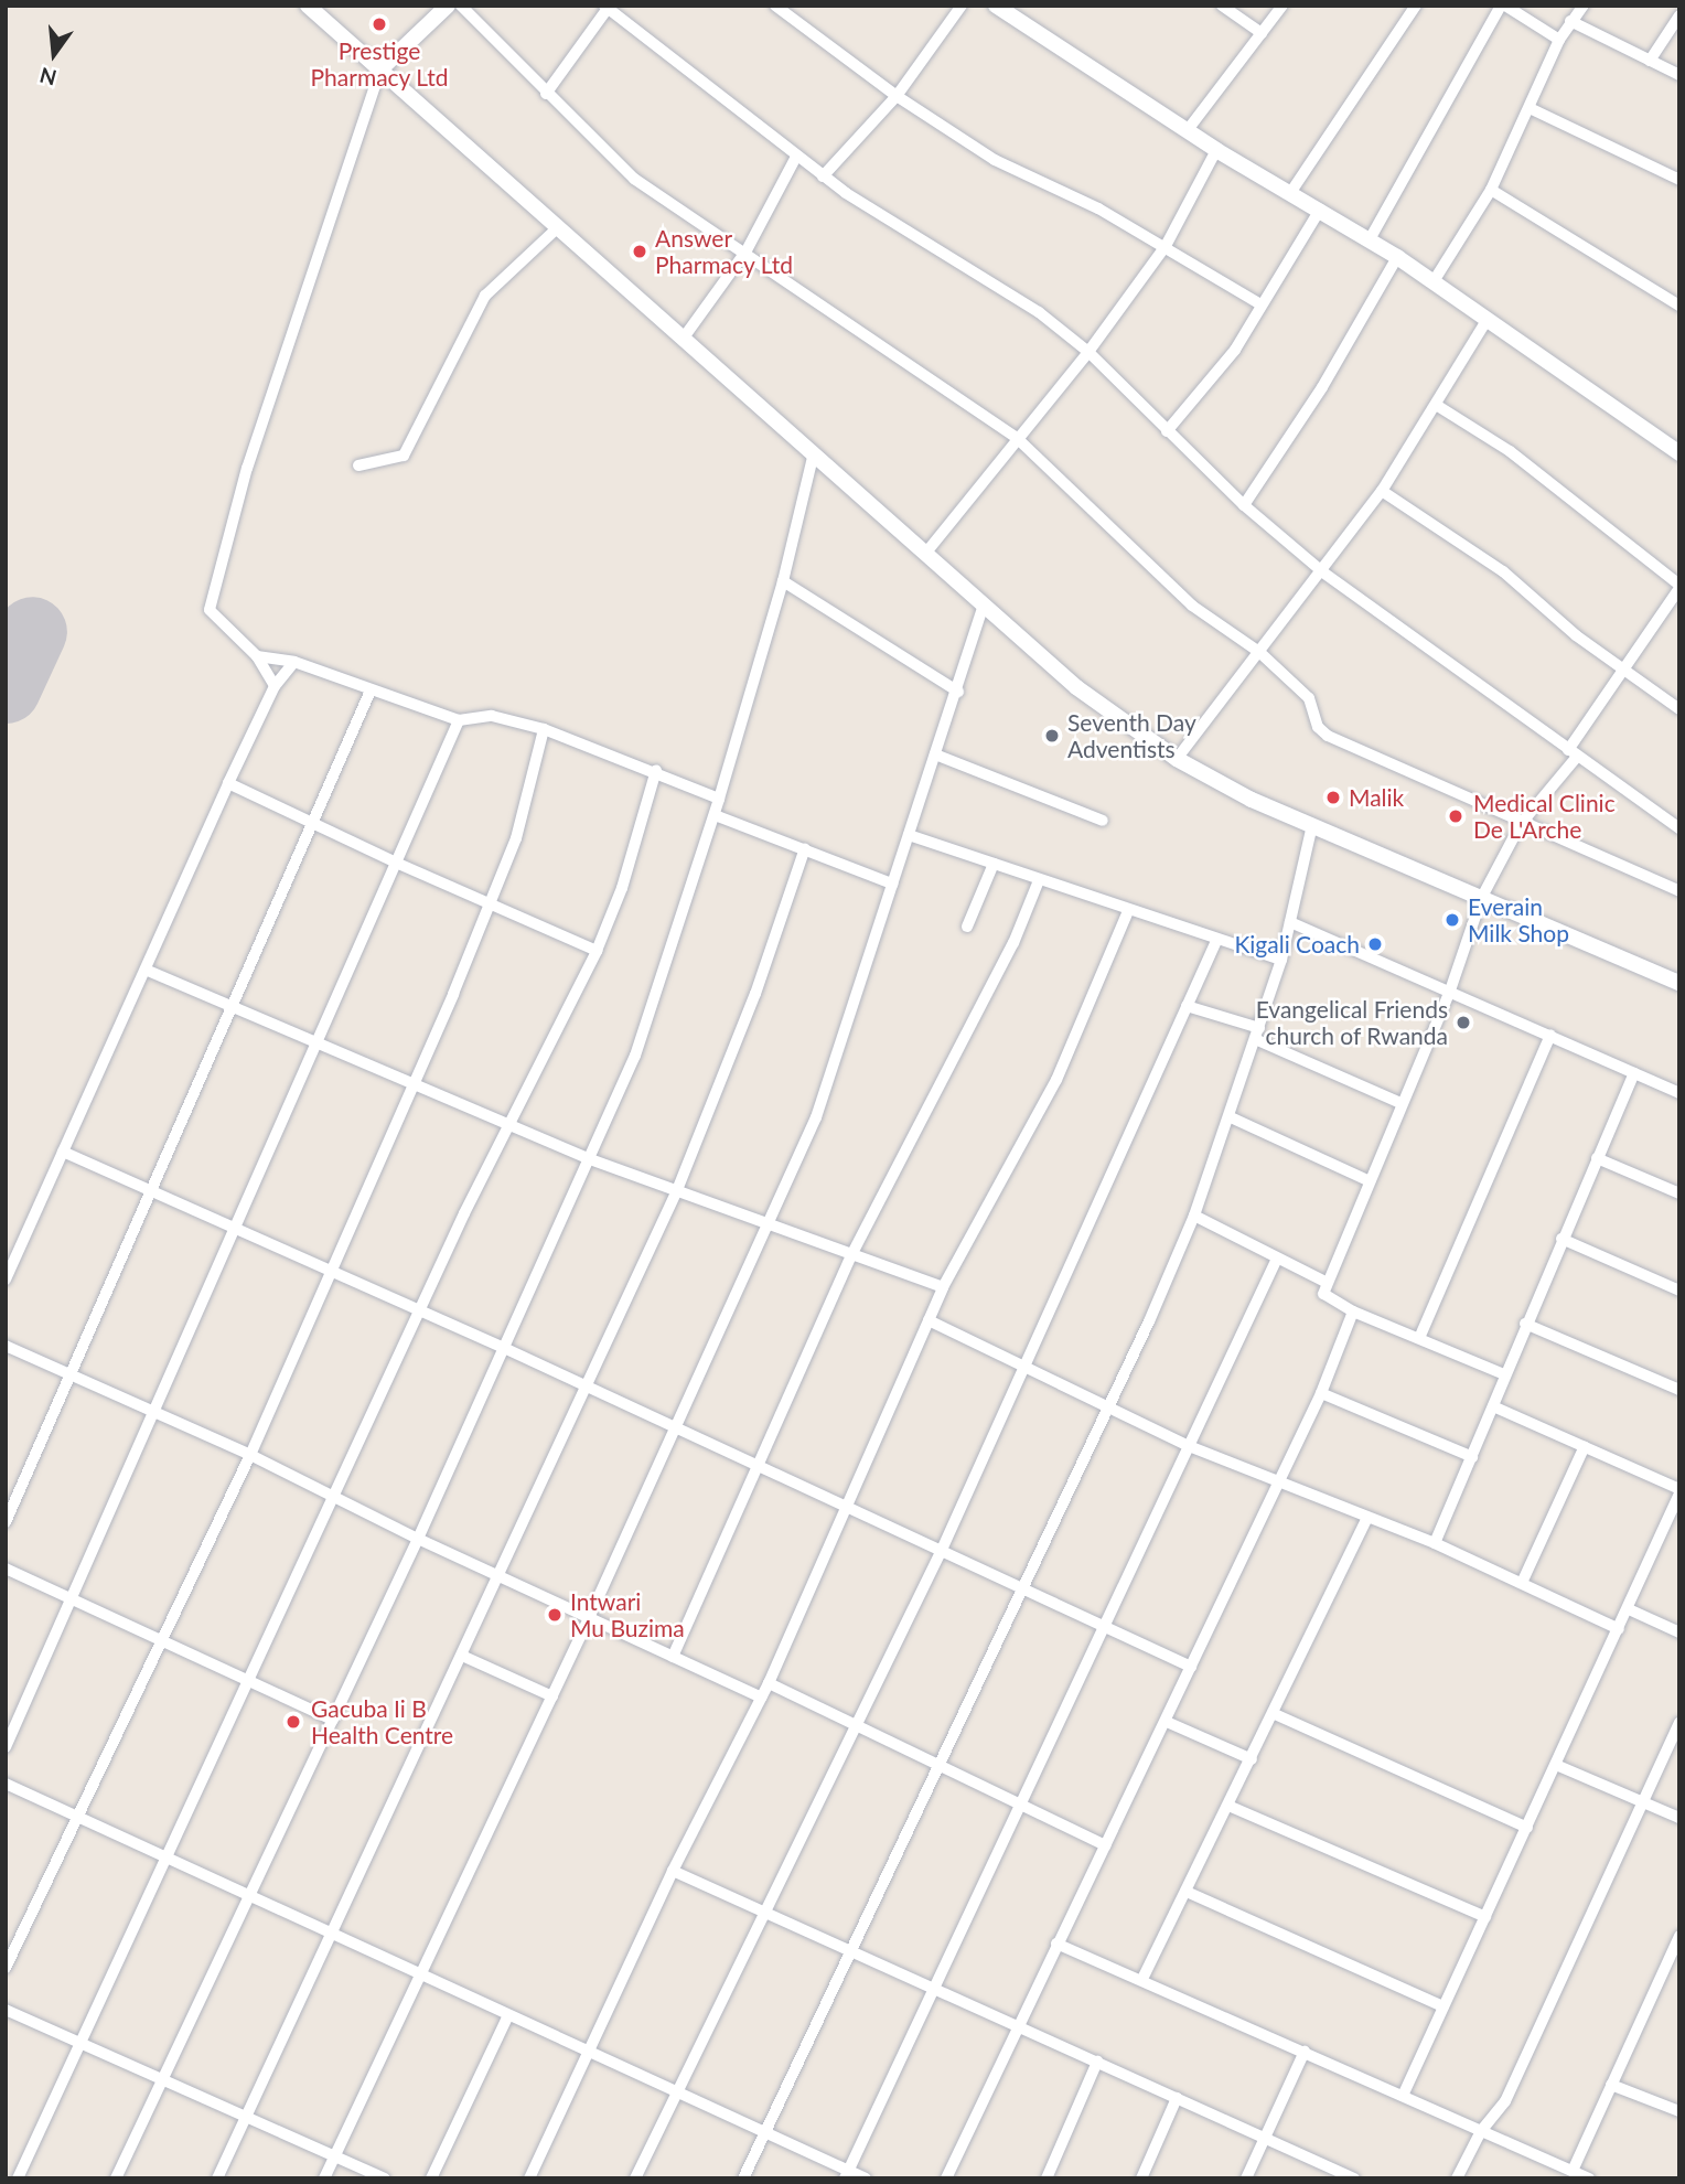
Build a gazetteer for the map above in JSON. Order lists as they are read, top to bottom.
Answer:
{
  "places": [
    "Prestige Pharmacy Ltd",
    "Answer Pharmacy Ltd",
    "Seventh Day Adventists",
    "Malik",
    "Medical Clinic De L'Arche",
    "Everain Milk Shop",
    "Kigali Coach",
    "Evangelical Friends church of Rwanda",
    "Intwari Mu Buzima",
    "Gacuba Ii B Health Centre"
  ],
  "north": "bottom"
}
